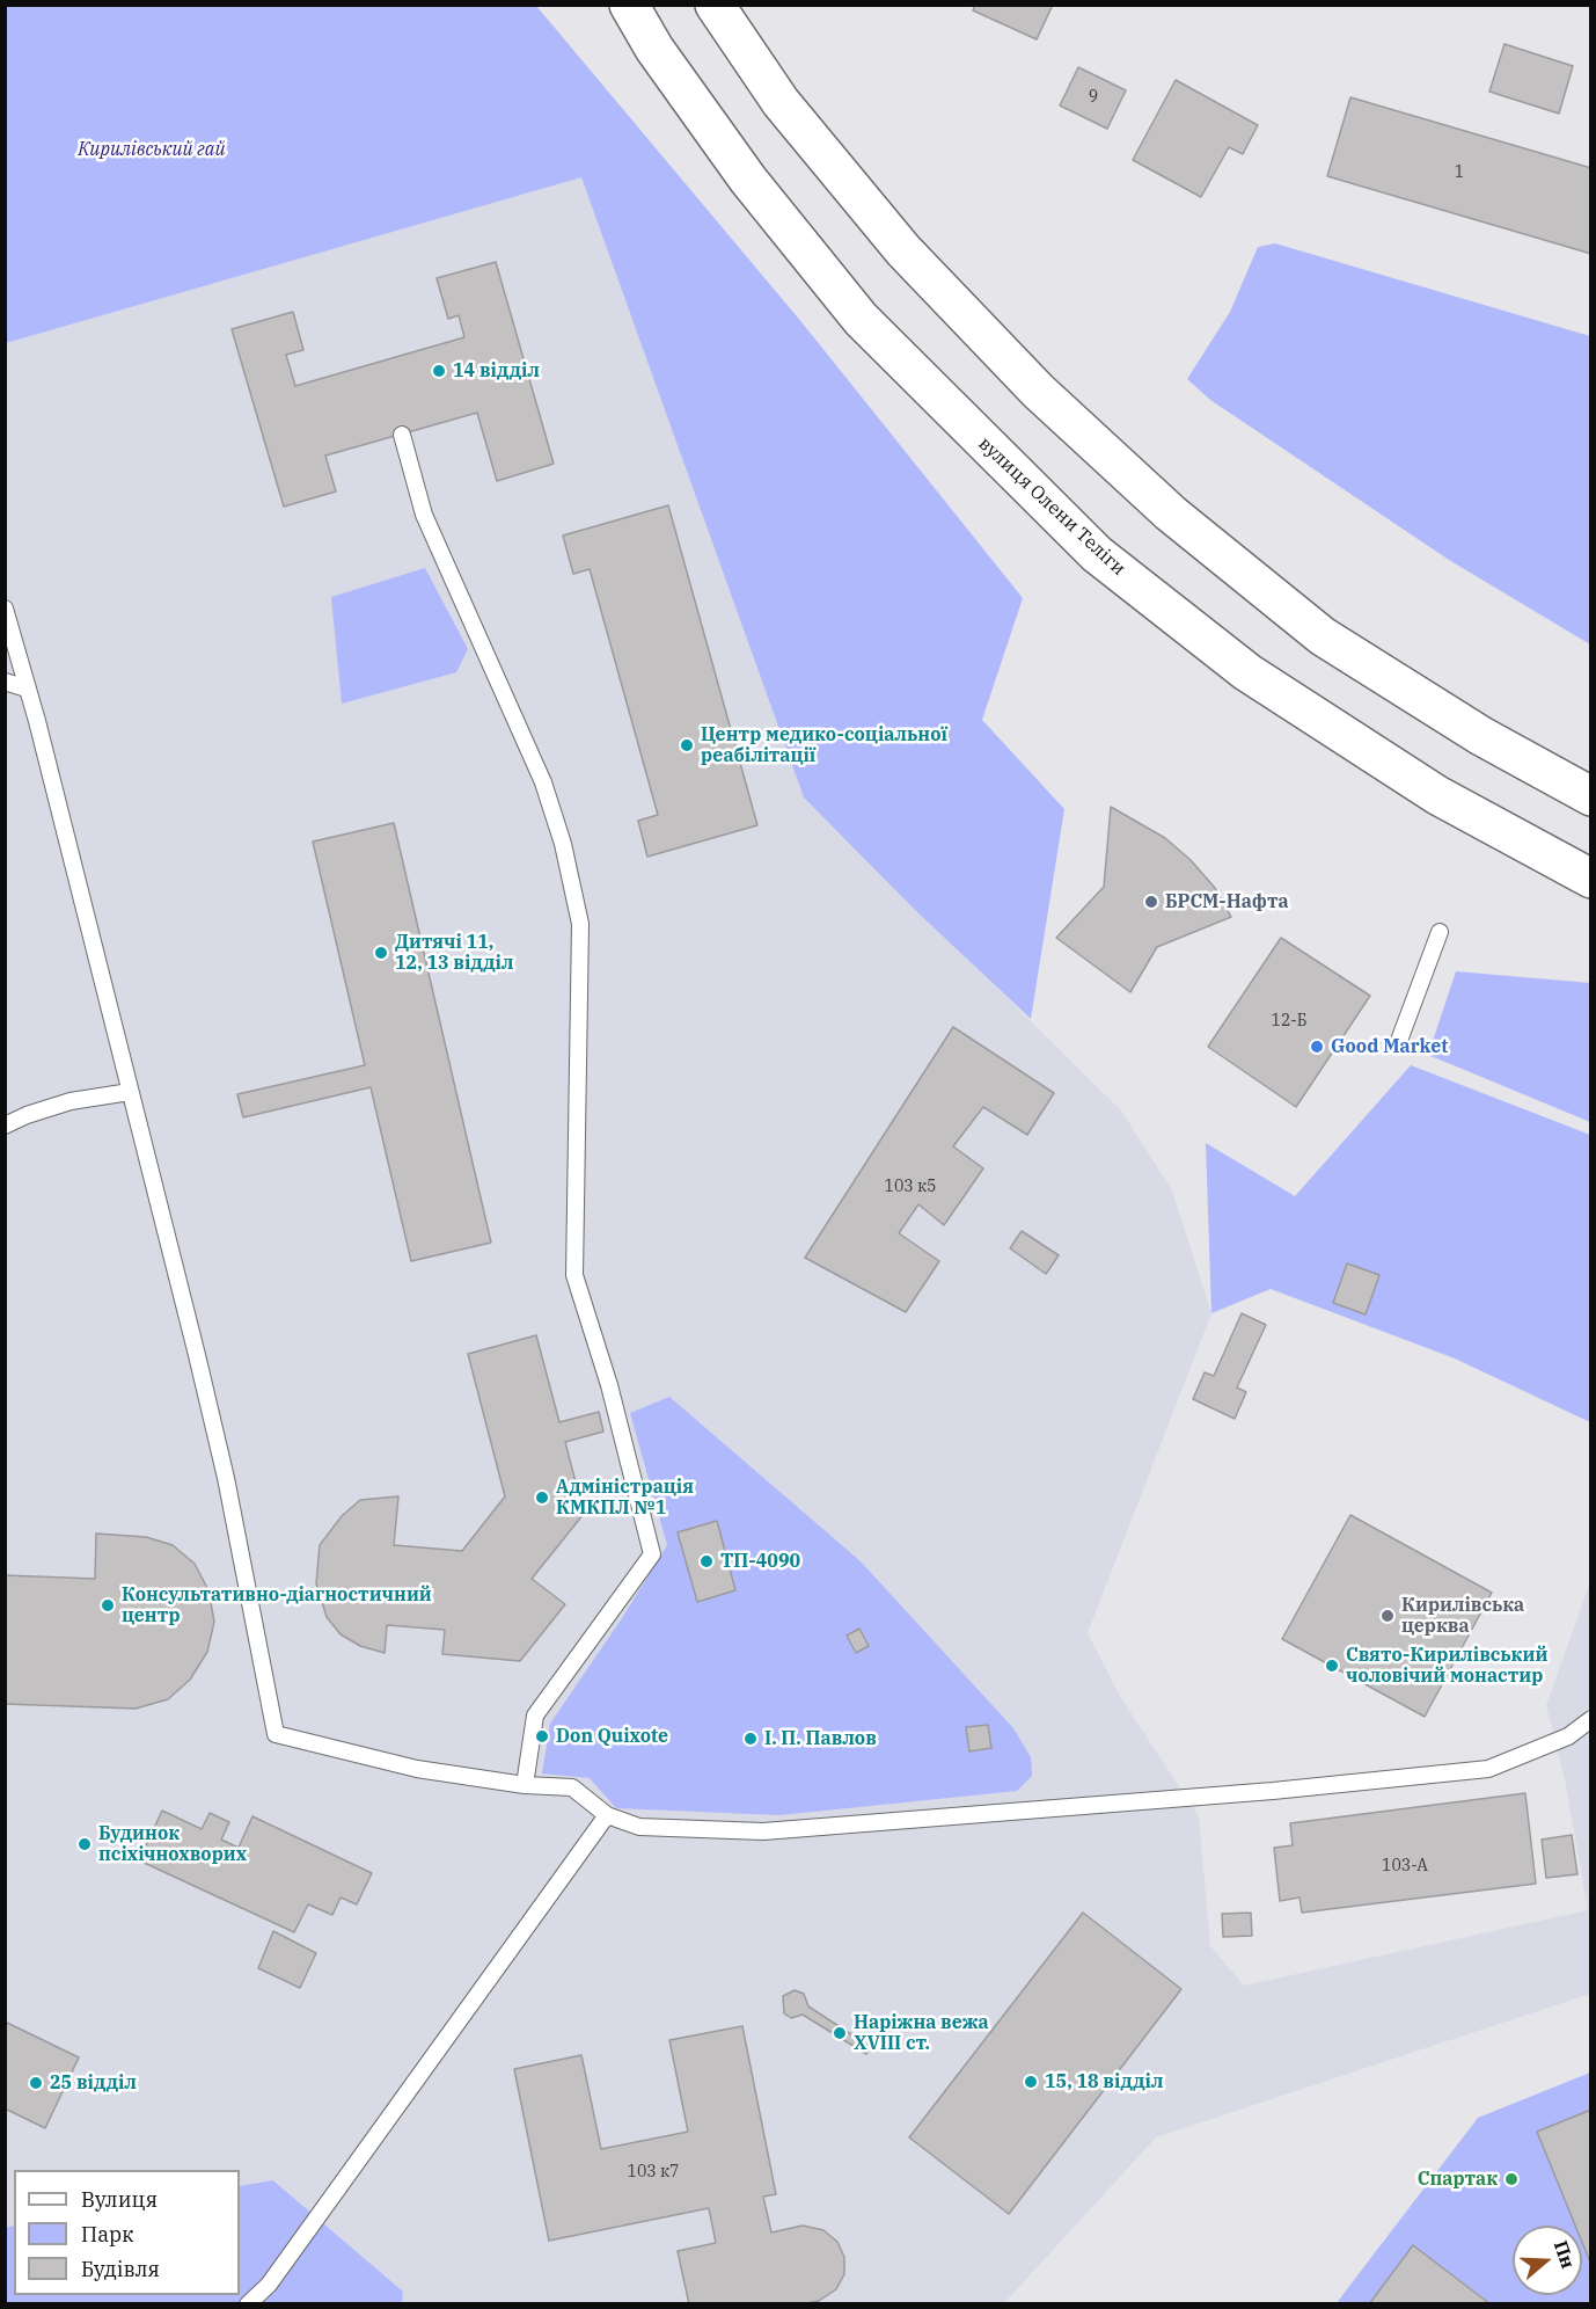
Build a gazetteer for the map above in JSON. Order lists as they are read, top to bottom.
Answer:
{
  "streets": {
    "main road": ["вулиця Олени Теліги"]
  },
  "parks": ["Кирилівський гай"],
  "places": [
    "14 відділ",
    "Центр медико-соціальної реабілітації",
    "БРСМ-Нафта",
    "Дитячі 11, 12, 13 відділ",
    "Good Market",
    "Адміністрація КМКПЛ №1",
    "ТП-4090",
    "Консультативно-діагностичний центр",
    "Кирилівська церква",
    "Свято-Кирилівський чоловічий монастир",
    "Don Quixote",
    "І. П. Павлов",
    "Будинок псіхічнохворих",
    "Наріжна вежа XVIII ст.",
    "15, 18 відділ",
    "25 відділ",
    "Спартак"
  ],
  "house_numbers": [
    "9",
    "1",
    "12-Б",
    "103 к5",
    "103-А",
    "103 к7"
  ],
  "legend": ["Вулиця", "Парк", "Будівля"],
  "north": "right"
}
